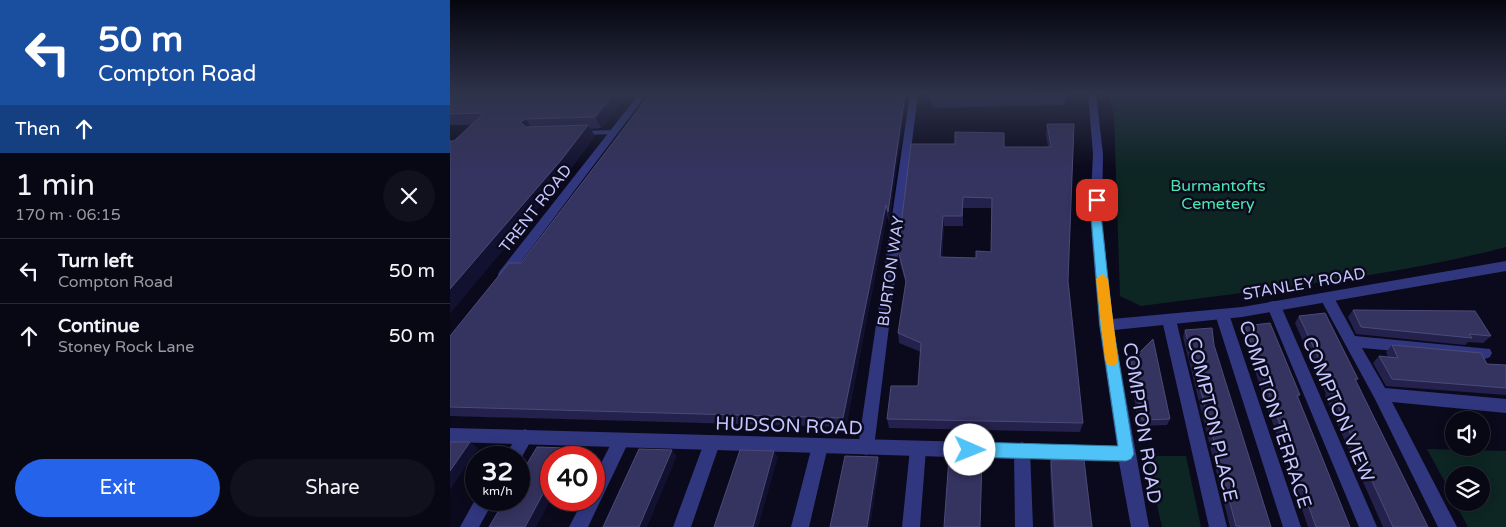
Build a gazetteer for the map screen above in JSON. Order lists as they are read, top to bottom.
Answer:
{
  "streets": {
    "street": [
      "TRENT ROAD",
      "BURTON WAY",
      "STANLEY ROAD",
      "COMPTON VIEW",
      "COMPTON TERRACE",
      "COMPTON PLACE",
      "COMPTON ROAD",
      "HUDSON ROAD"
    ]
  },
  "crossings": [
    ["BURTON WAY", "HUDSON ROAD"],
    ["STANLEY ROAD", "COMPTON VIEW"],
    ["STANLEY ROAD", "COMPTON TERRACE"],
    ["STANLEY ROAD", "COMPTON PLACE"],
    ["STANLEY ROAD", "COMPTON ROAD"],
    ["COMPTON ROAD", "HUDSON ROAD"]
  ],
  "parks": ["Burmantofts Cemetery"],
  "page": {
    "turn": ["50 m", "Compton Road"],
    "then": "Then",
    "heading": ["1 min", "170 m · 06:15"],
    "list": [
      {
        "name": "Turn left",
        "note": "Compton Road",
        "value": "50 m"
      },
      {
        "name": "Continue",
        "note": "Stoney Rock Lane",
        "value": "50 m"
      }
    ],
    "speed": "32 km/h",
    "limit": "40",
    "buttons": ["Exit", "Share"]
  }
}
